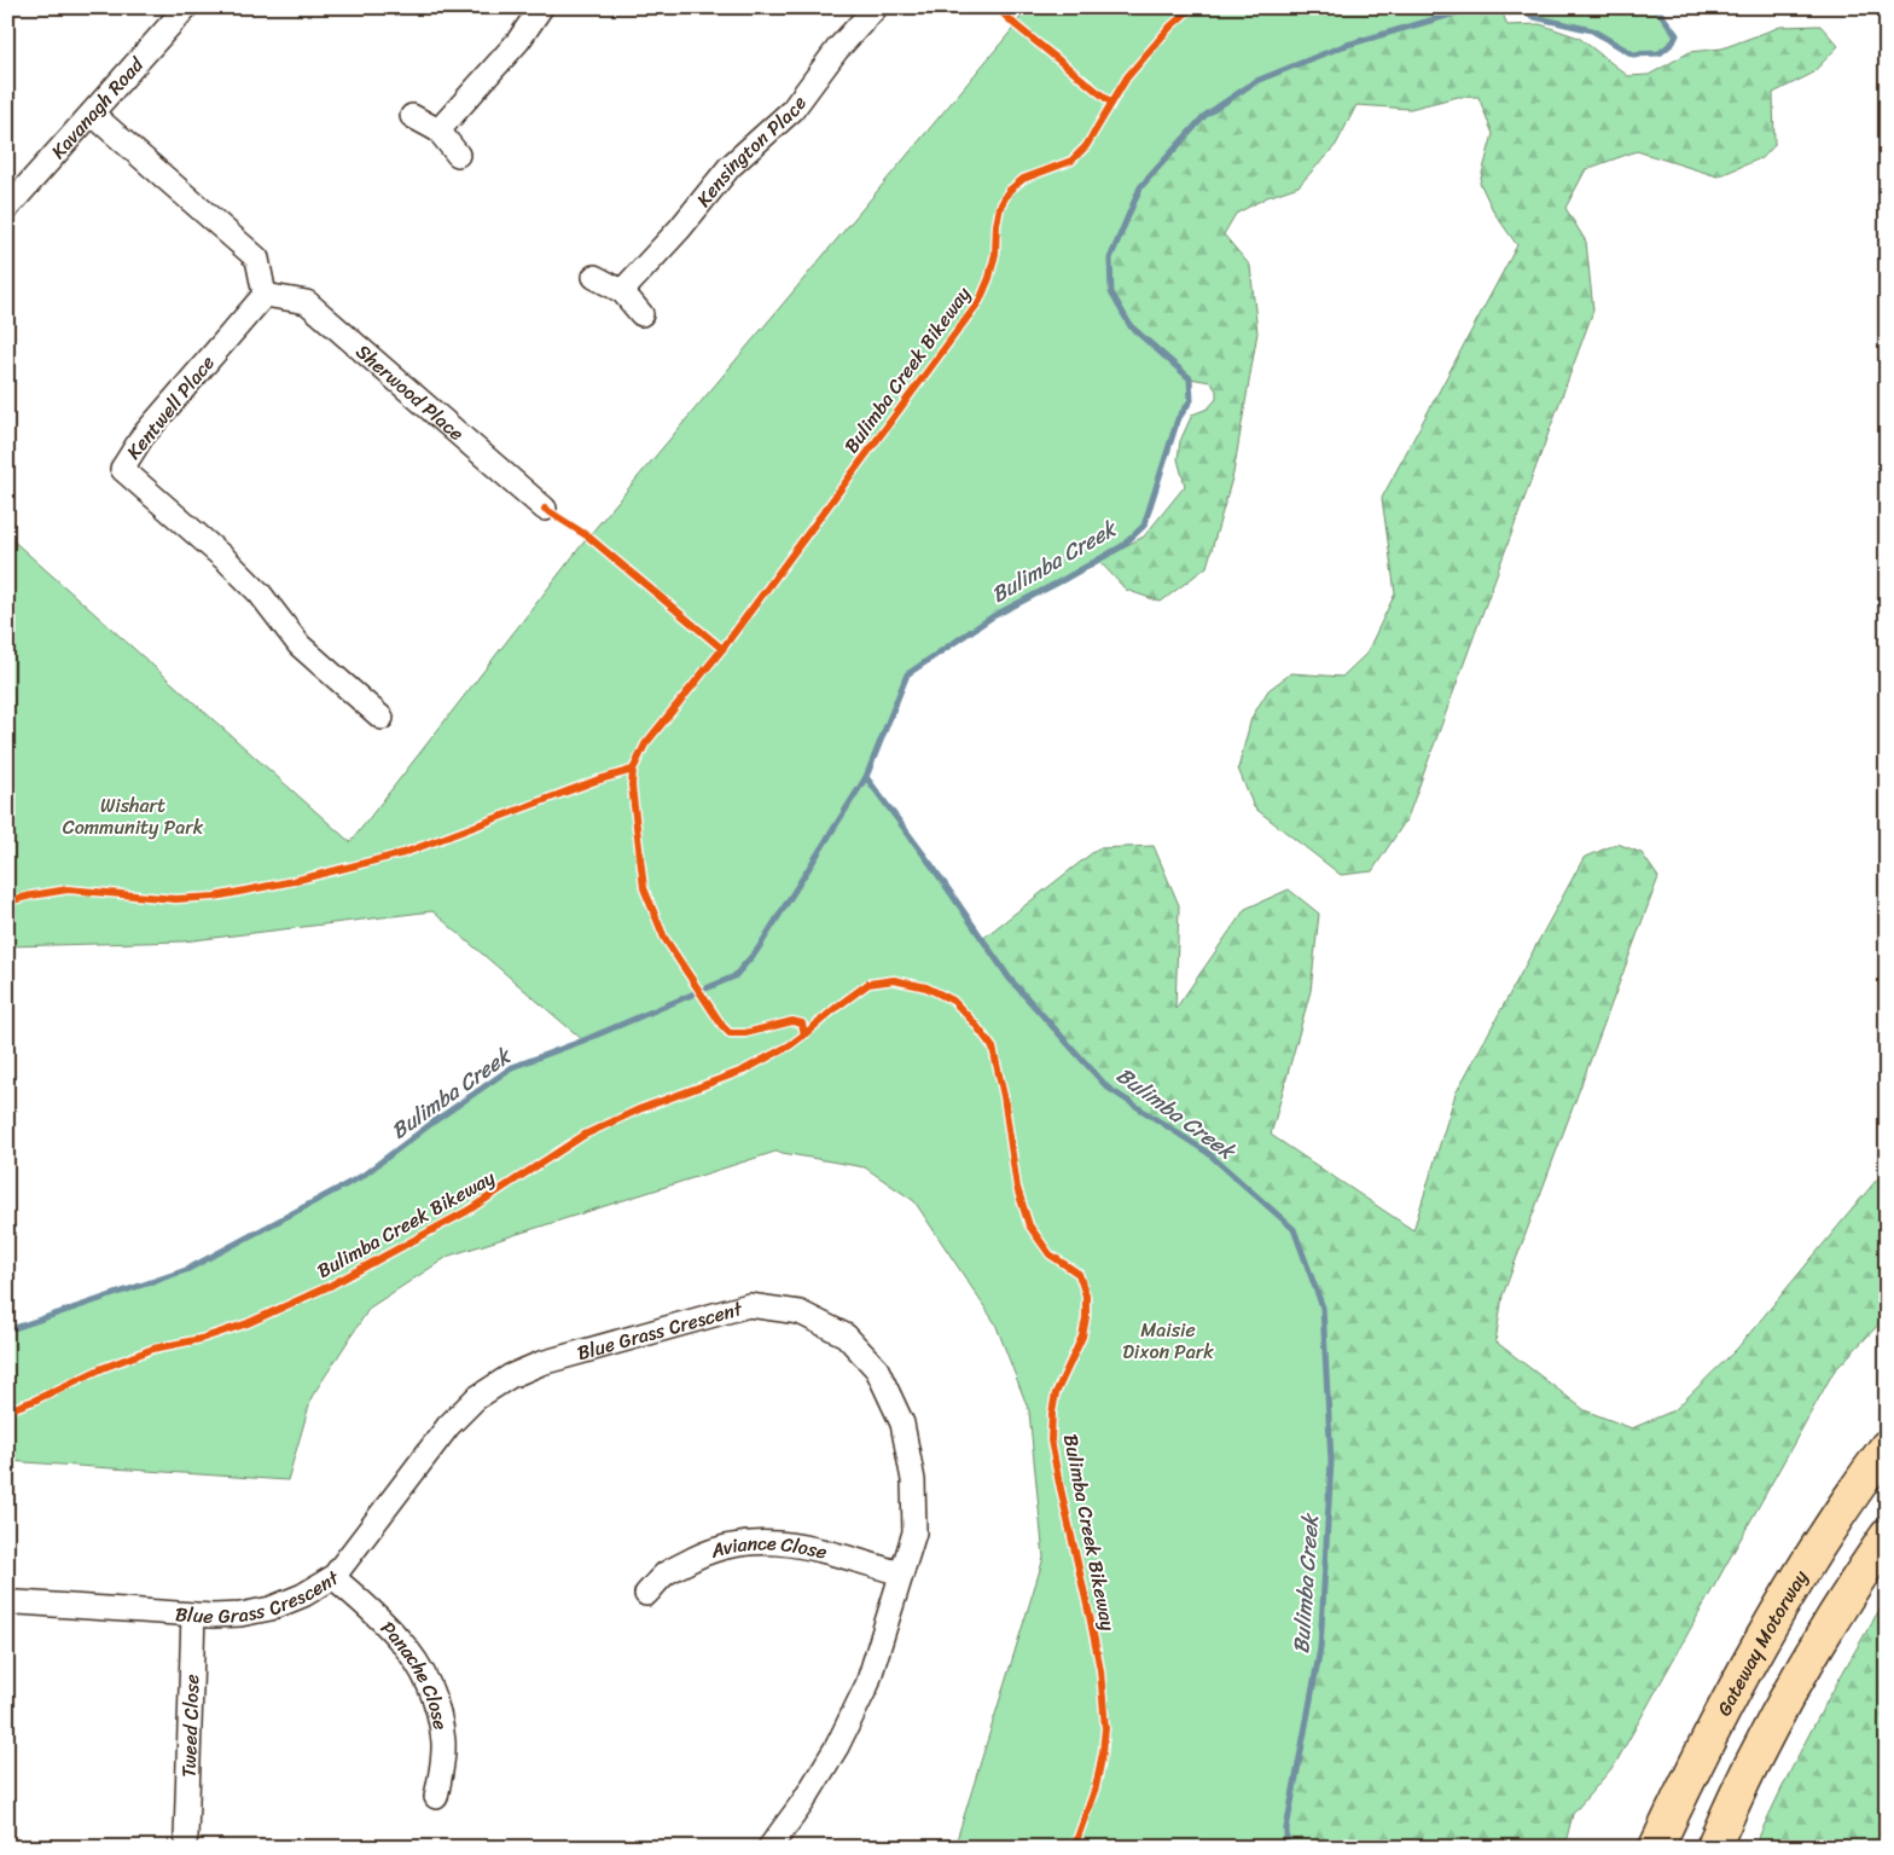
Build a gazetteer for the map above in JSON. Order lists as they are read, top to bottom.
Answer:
{
  "streets": {
    "highway": ["Gateway Motorway"],
    "street": [
      "Kavanagh Road",
      "Kensington Place",
      "Sherwood Place",
      "Kentwell Place",
      "Blue Grass Crescent",
      "Aviance Close",
      "Panache Close",
      "Tweed Close"
    ],
    "cycle path": ["Bulimba Creek Bikeway"]
  },
  "crossings": [
    ["Sherwood Place", "Kentwell Place"],
    ["Blue Grass Crescent", "Aviance Close"],
    ["Blue Grass Crescent", "Panache Close"],
    ["Blue Grass Crescent", "Tweed Close"]
  ],
  "water": ["Bulimba Creek"],
  "parks": ["Wishart Community Park", "Maisie Dixon Park"]
}
